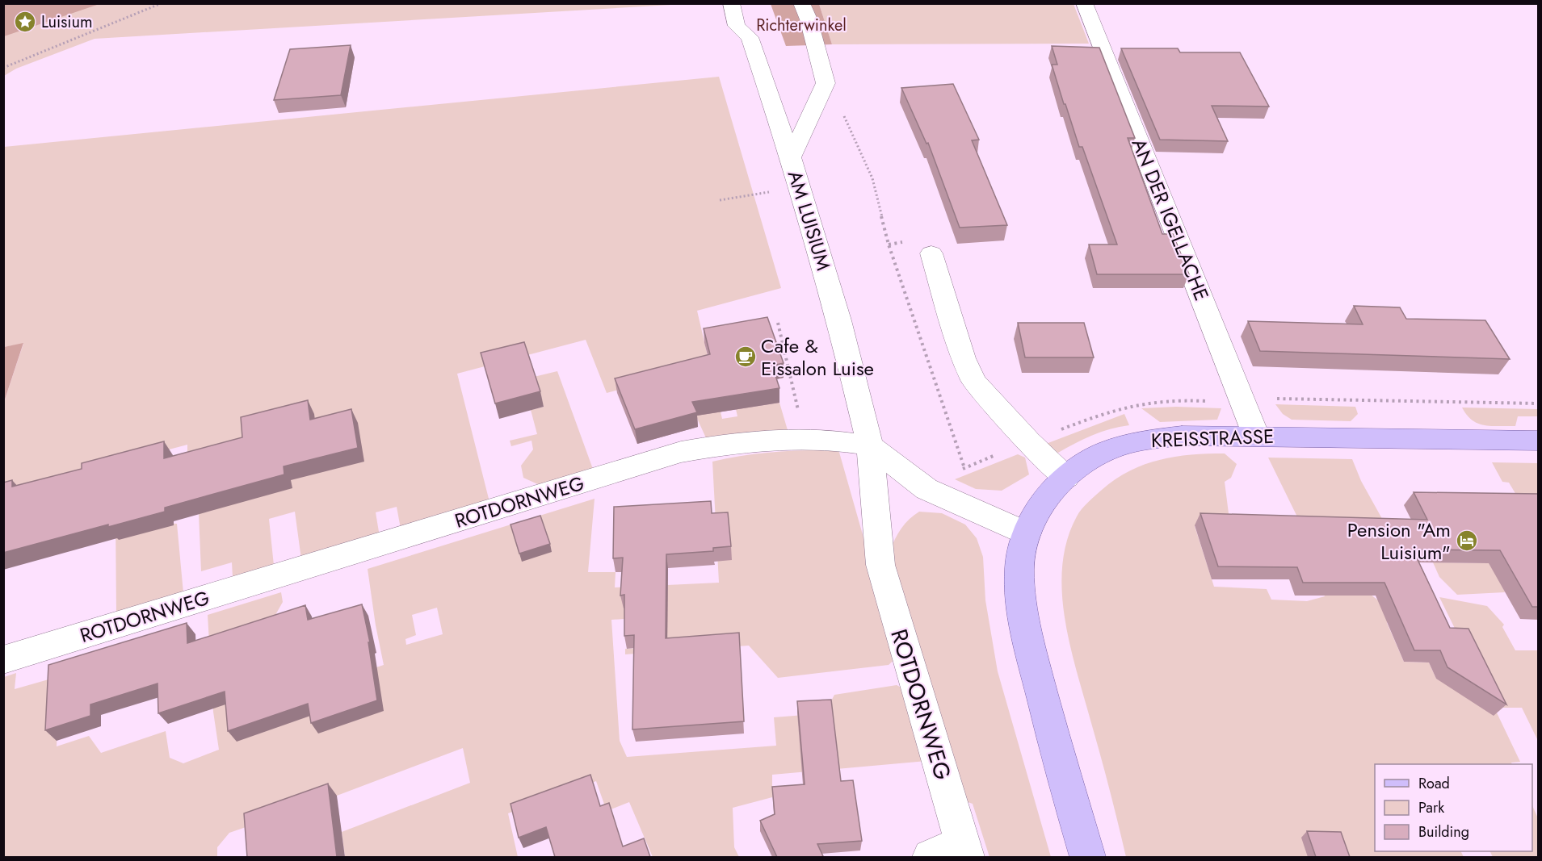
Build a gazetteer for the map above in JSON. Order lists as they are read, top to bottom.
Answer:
{
  "streets": {
    "main road": ["KREISSTRASSE"],
    "street": ["AN DER IGELLACHE", "AM LUISIUM", "ROTDORNWEG"]
  },
  "crossings": [
    ["AN DER IGELLACHE", "KREISSTRASSE"],
    ["AM LUISIUM", "ROTDORNWEG"],
    ["KREISSTRASSE", "ROTDORNWEG"]
  ],
  "parks": ["Richterwinkel"],
  "places": {
    "place": ["Luisium"],
    "cafe": ["Cafe & Eissalon Luise"],
    "hotel": ["Pension \"Am Luisium\""]
  },
  "legend": ["Road", "Park", "Building"]
}
